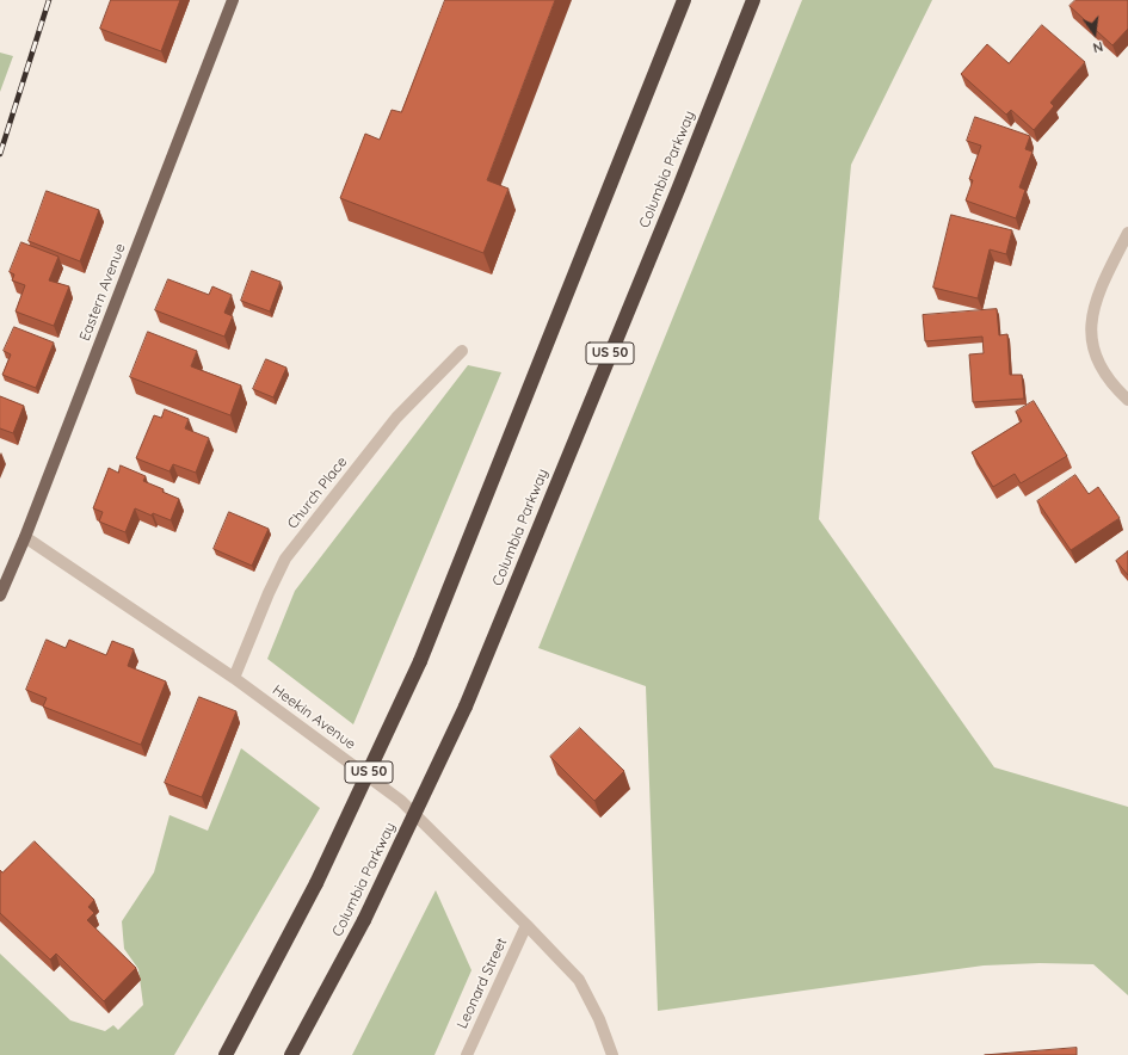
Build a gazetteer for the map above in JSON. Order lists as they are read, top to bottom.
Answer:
{
  "streets": {
    "highway": ["Columbia Parkway", "US 50"],
    "main road": ["Eastern Avenue"],
    "street": ["Church Place", "Heekin Avenue", "Leonard Street"]
  },
  "crossings": [
    ["Eastern Avenue", "Heekin Avenue"],
    ["Church Place", "Heekin Avenue"],
    ["Heekin Avenue", "Leonard Street"]
  ],
  "north": "bottom"
}
